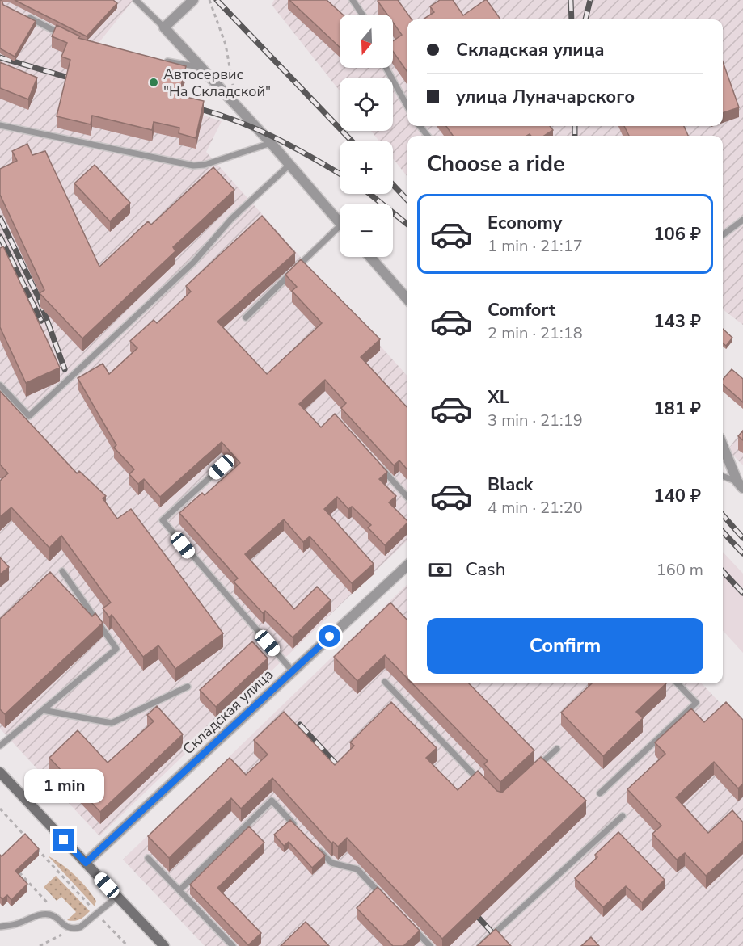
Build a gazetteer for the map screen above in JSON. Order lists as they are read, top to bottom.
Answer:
{
  "streets": {
    "street": ["Складская улица"]
  },
  "places": ["Автосервис \"На Складской\""],
  "north": "bottom",
  "page": {
    "map_buttons": ["+", "−"],
    "banner": ["Складская улица", "улица Луначарского"],
    "heading": "Choose a ride",
    "list": [
      {
        "name": "Economy",
        "note": "1 min · 21:17",
        "value": "106 ₽"
      },
      {
        "name": "Comfort",
        "note": "2 min · 21:18",
        "value": "143 ₽"
      },
      {
        "name": "XL",
        "note": "3 min · 21:19",
        "value": "181 ₽"
      },
      {
        "name": "Black",
        "note": "4 min · 21:20",
        "value": "140 ₽"
      }
    ],
    "pay": ["Cash", "160 m"],
    "buttons": "Confirm",
    "bubble": "1 min"
  }
}
